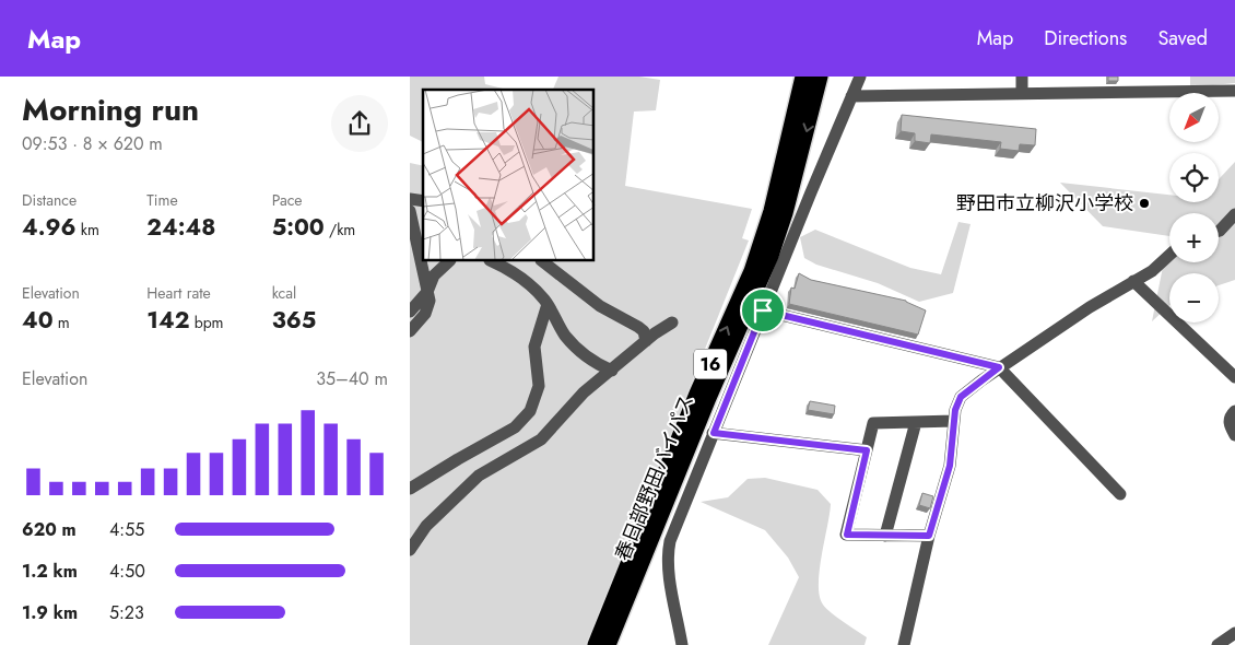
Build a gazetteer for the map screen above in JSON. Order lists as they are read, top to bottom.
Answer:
{
  "streets": {
    "highway": ["16", "春日部野田バイパス"]
  },
  "places": ["野田市立柳沢小学校"],
  "north": "bottom left",
  "page": {
    "header": "Map",
    "nav": ["Map", "Directions", "Saved"],
    "heading": ["Morning run", "09:53 · 8 × 620 m"],
    "map_buttons": ["+", "−"],
    "stats": [
      ["Distance", "4.96 km"],
      ["Time", "24:48"],
      ["Pace", "5:00 /km"],
      ["Elevation", "40 m"],
      ["Heart rate", "142 bpm"],
      ["kcal", "365"]
    ],
    "chart": ["Elevation", "35–40 m"],
    "list": [
      {
        "name": "620 m",
        "note": "4:55"
      },
      {
        "name": "1.2 km",
        "note": "4:50"
      },
      {
        "name": "1.9 km",
        "note": "5:23"
      }
    ]
  }
}
